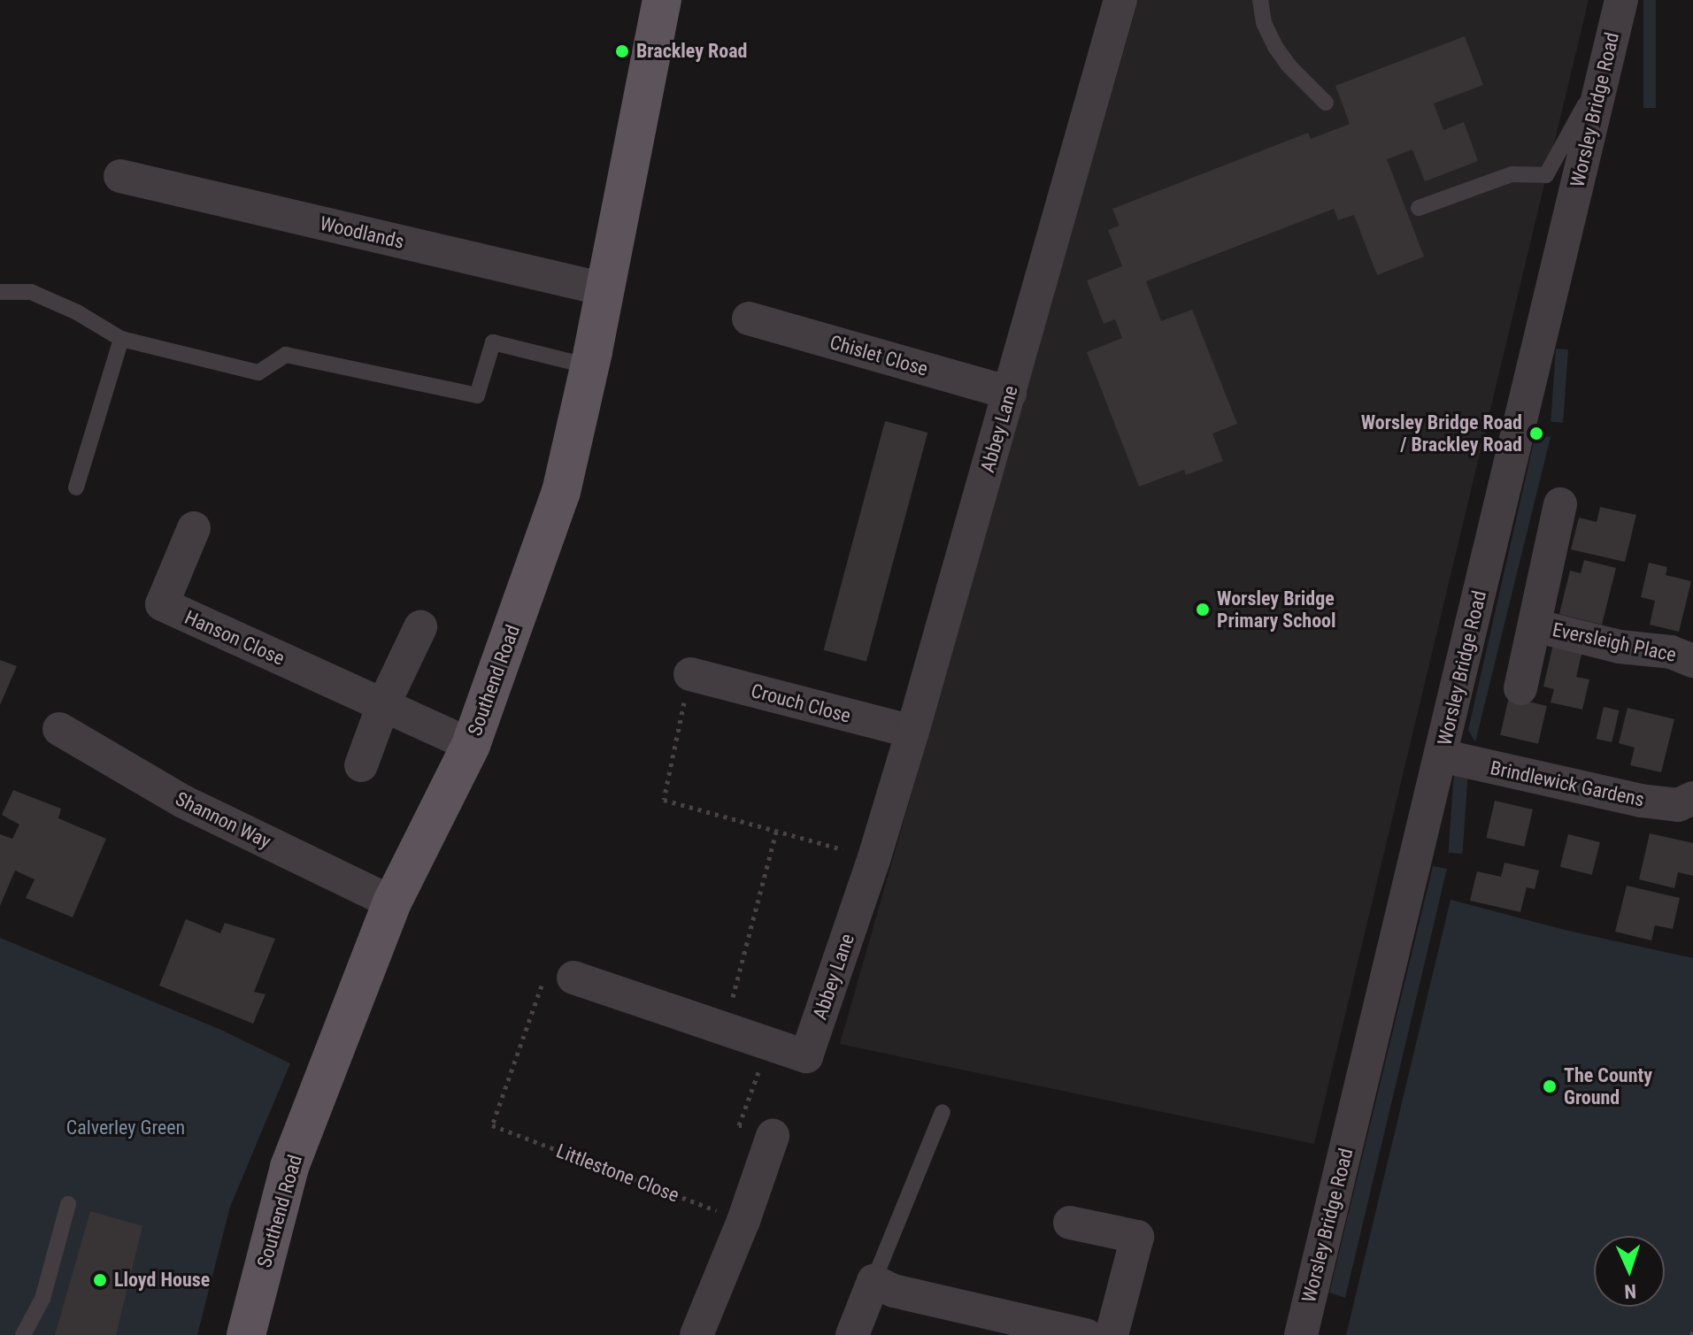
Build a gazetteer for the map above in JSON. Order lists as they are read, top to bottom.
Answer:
{
  "streets": {
    "main road": ["Southend Road"],
    "street": [
      "Worsley Bridge Road",
      "Woodlands",
      "Chislet Close",
      "Abbey Lane",
      "Hanson Close",
      "Eversleigh Place",
      "Crouch Close",
      "Brindlewick Gardens",
      "Shannon Way"
    ],
    "path": ["Littlestone Close"]
  },
  "crossings": [
    ["Worsley Bridge Road", "Brindlewick Gardens"],
    ["Woodlands", "Southend Road"],
    ["Chislet Close", "Abbey Lane"],
    ["Abbey Lane", "Crouch Close"],
    ["Hanson Close", "Southend Road"],
    ["Southend Road", "Shannon Way"]
  ],
  "parks": ["Calverley Green"],
  "places": [
    "Brackley Road",
    "Worsley Bridge Road / Brackley Road",
    "Worsley Bridge Primary School",
    "The County Ground",
    "Lloyd House"
  ],
  "north": "bottom"
}
